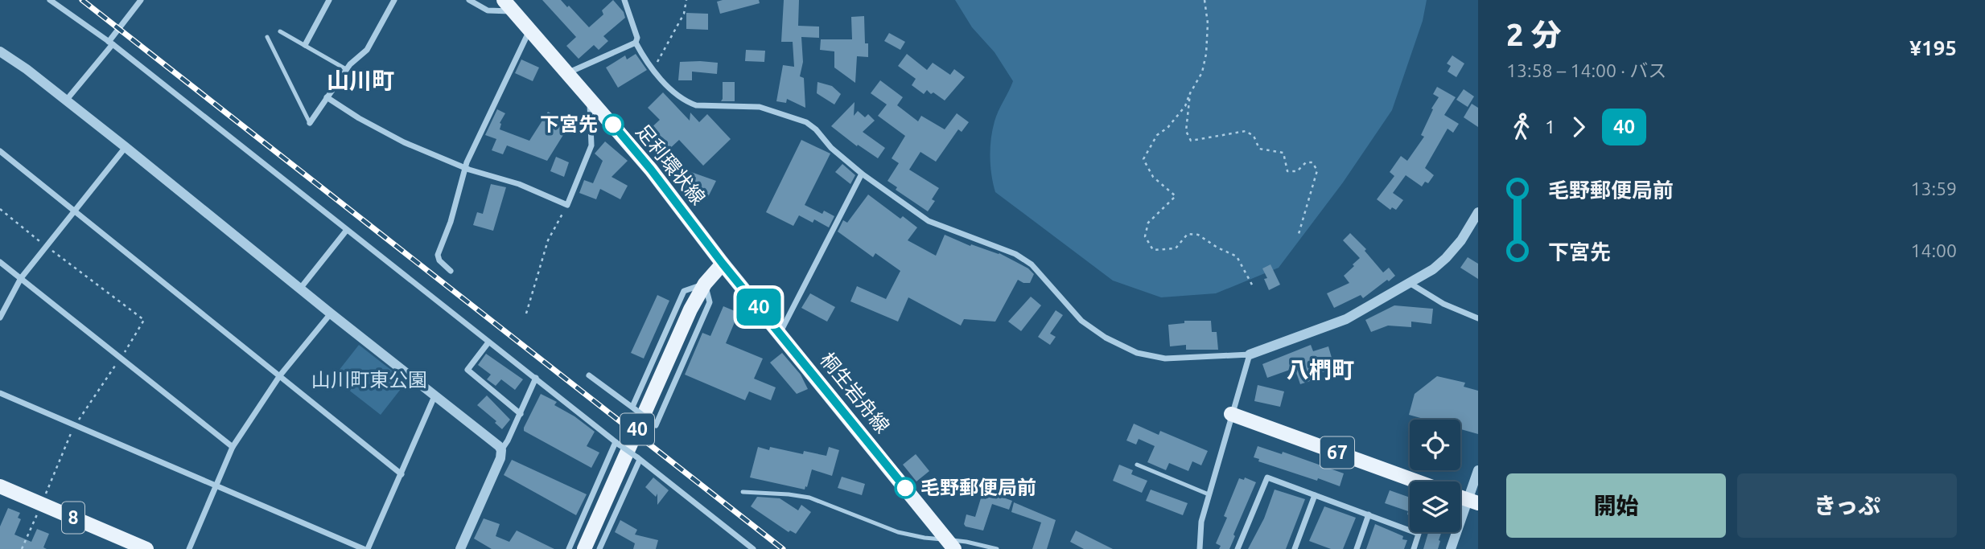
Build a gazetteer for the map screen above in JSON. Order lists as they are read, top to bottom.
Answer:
{
  "streets": {
    "main road": [
      "足利環状線",
      "桐生岩舟線",
      "40",
      "67",
      "8"
    ]
  },
  "crossings": [
    ["足利環状線", "桐生岩舟線"],
    ["足利環状線", "40"],
    ["桐生岩舟線", "40"]
  ],
  "districts": ["山川町", "八椚町"],
  "parks": ["山川町東公園"],
  "places": ["下宮先", "毛野郵便局前"],
  "lines": ["bus line 40"],
  "page": {
    "on_map": "40",
    "heading": ["2 分", "13:58 – 14:00 · バス", "¥195"],
    "legs": ["1", "40"],
    "list": [
      {
        "name": "毛野郵便局前",
        "value": "13:59"
      },
      {
        "name": "下宮先",
        "value": "14:00"
      }
    ],
    "buttons": ["開始", "きっぷ"]
  }
}
